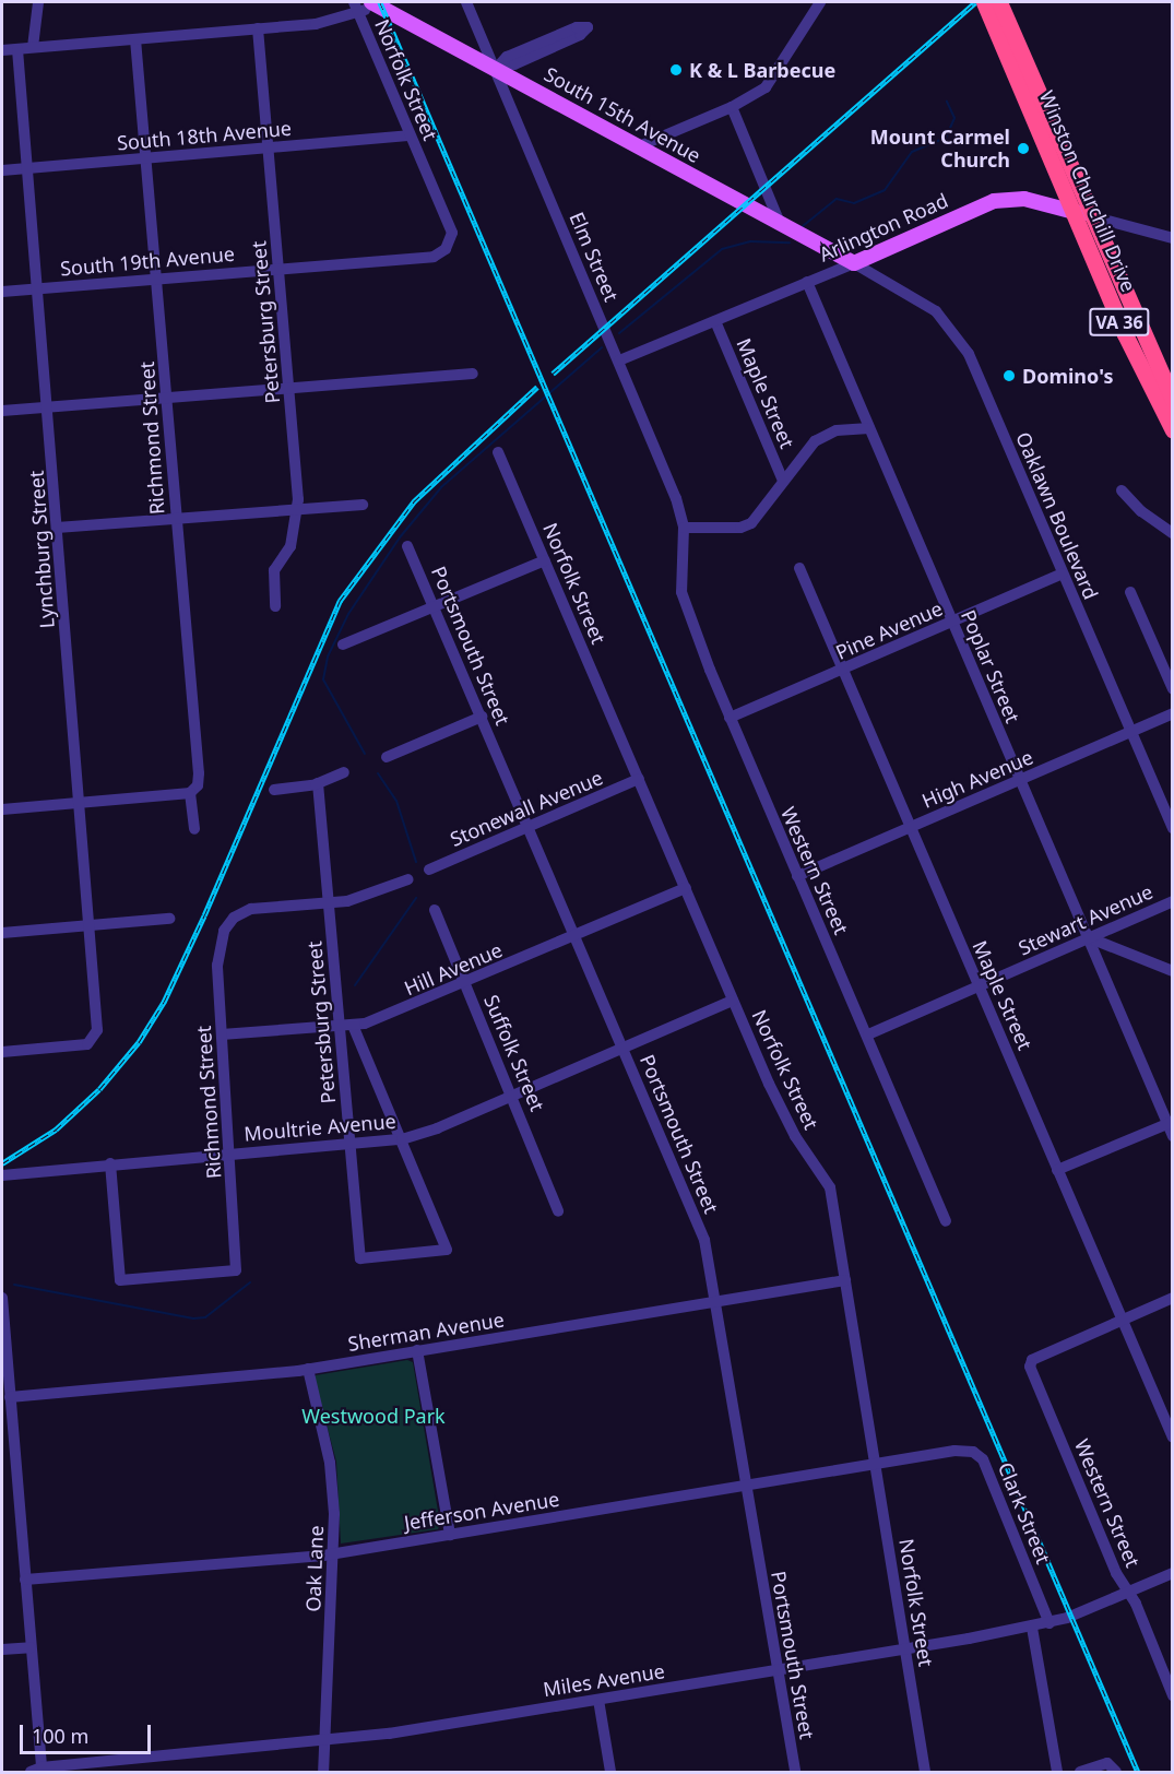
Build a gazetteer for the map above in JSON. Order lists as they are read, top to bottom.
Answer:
{
  "streets": {
    "highway": ["Winston Churchill Drive", "VA 36"],
    "main road": ["South 15th Avenue", "Arlington Road"],
    "street": [
      "Norfolk Street",
      "South 18th Avenue",
      "Elm Street",
      "South 19th Avenue",
      "Petersburg Street",
      "Maple Street",
      "Richmond Street",
      "Oaklawn Boulevard",
      "Lynchburg Street",
      "Pine Avenue",
      "Portsmouth Street",
      "Poplar Street",
      "High Avenue",
      "Stonewall Avenue",
      "Western Street",
      "Stewart Avenue",
      "Hill Avenue",
      "Suffolk Street",
      "Moultrie Avenue",
      "Sherman Avenue",
      "Jefferson Avenue",
      "Clark Street",
      "Oak Lane",
      "Miles Avenue"
    ]
  },
  "crossings": [
    ["Norfolk Street", "South 18th Avenue"],
    ["Norfolk Street", "South 19th Avenue"],
    ["Norfolk Street", "Stonewall Avenue"],
    ["Norfolk Street", "Hill Avenue"],
    ["Norfolk Street", "Moultrie Avenue"],
    ["Norfolk Street", "Sherman Avenue"],
    ["Norfolk Street", "Jefferson Avenue"],
    ["Norfolk Street", "Miles Avenue"],
    ["South 15th Avenue", "Arlington Road"],
    ["South 15th Avenue", "Elm Street"],
    ["South 15th Avenue", "Oaklawn Boulevard"],
    ["South 18th Avenue", "Petersburg Street"],
    ["South 18th Avenue", "Richmond Street"],
    ["South 18th Avenue", "Lynchburg Street"],
    ["Winston Churchill Drive", "Arlington Road"],
    ["Arlington Road", "Elm Street"],
    ["Arlington Road", "Maple Street"],
    ["Arlington Road", "Oaklawn Boulevard"],
    ["Arlington Road", "Poplar Street"],
    ["Elm Street", "Western Street"],
    ["South 19th Avenue", "Petersburg Street"],
    ["South 19th Avenue", "Richmond Street"],
    ["South 19th Avenue", "Lynchburg Street"],
    ["Petersburg Street", "Richmond Street"],
    ["Petersburg Street", "Hill Avenue"],
    ["Petersburg Street", "Moultrie Avenue"],
    ["Maple Street", "Pine Avenue"],
    ["Maple Street", "High Avenue"],
    ["Maple Street", "Western Street"],
    ["Maple Street", "Stewart Avenue"],
    ["Richmond Street", "Hill Avenue"],
    ["Richmond Street", "Moultrie Avenue"],
    ["Oaklawn Boulevard", "Pine Avenue"],
    ["Oaklawn Boulevard", "High Avenue"],
    ["Pine Avenue", "Poplar Street"],
    ["Pine Avenue", "Western Street"],
    ["Portsmouth Street", "Stonewall Avenue"],
    ["Portsmouth Street", "Hill Avenue"],
    ["Portsmouth Street", "Moultrie Avenue"],
    ["Portsmouth Street", "Sherman Avenue"],
    ["Portsmouth Street", "Jefferson Avenue"],
    ["Portsmouth Street", "Miles Avenue"],
    ["Poplar Street", "High Avenue"],
    ["Poplar Street", "Stewart Avenue"],
    ["High Avenue", "Western Street"],
    ["Western Street", "Stewart Avenue"],
    ["Western Street", "Miles Avenue"],
    ["Hill Avenue", "Suffolk Street"],
    ["Suffolk Street", "Moultrie Avenue"],
    ["Sherman Avenue", "Oak Lane"],
    ["Jefferson Avenue", "Clark Street"],
    ["Jefferson Avenue", "Oak Lane"],
    ["Clark Street", "Miles Avenue"],
    ["Oak Lane", "Miles Avenue"]
  ],
  "parks": ["Westwood Park"],
  "places": ["K & L Barbecue", "Mount Carmel Church", "Domino's"],
  "scale_bar": "100 m"
}
